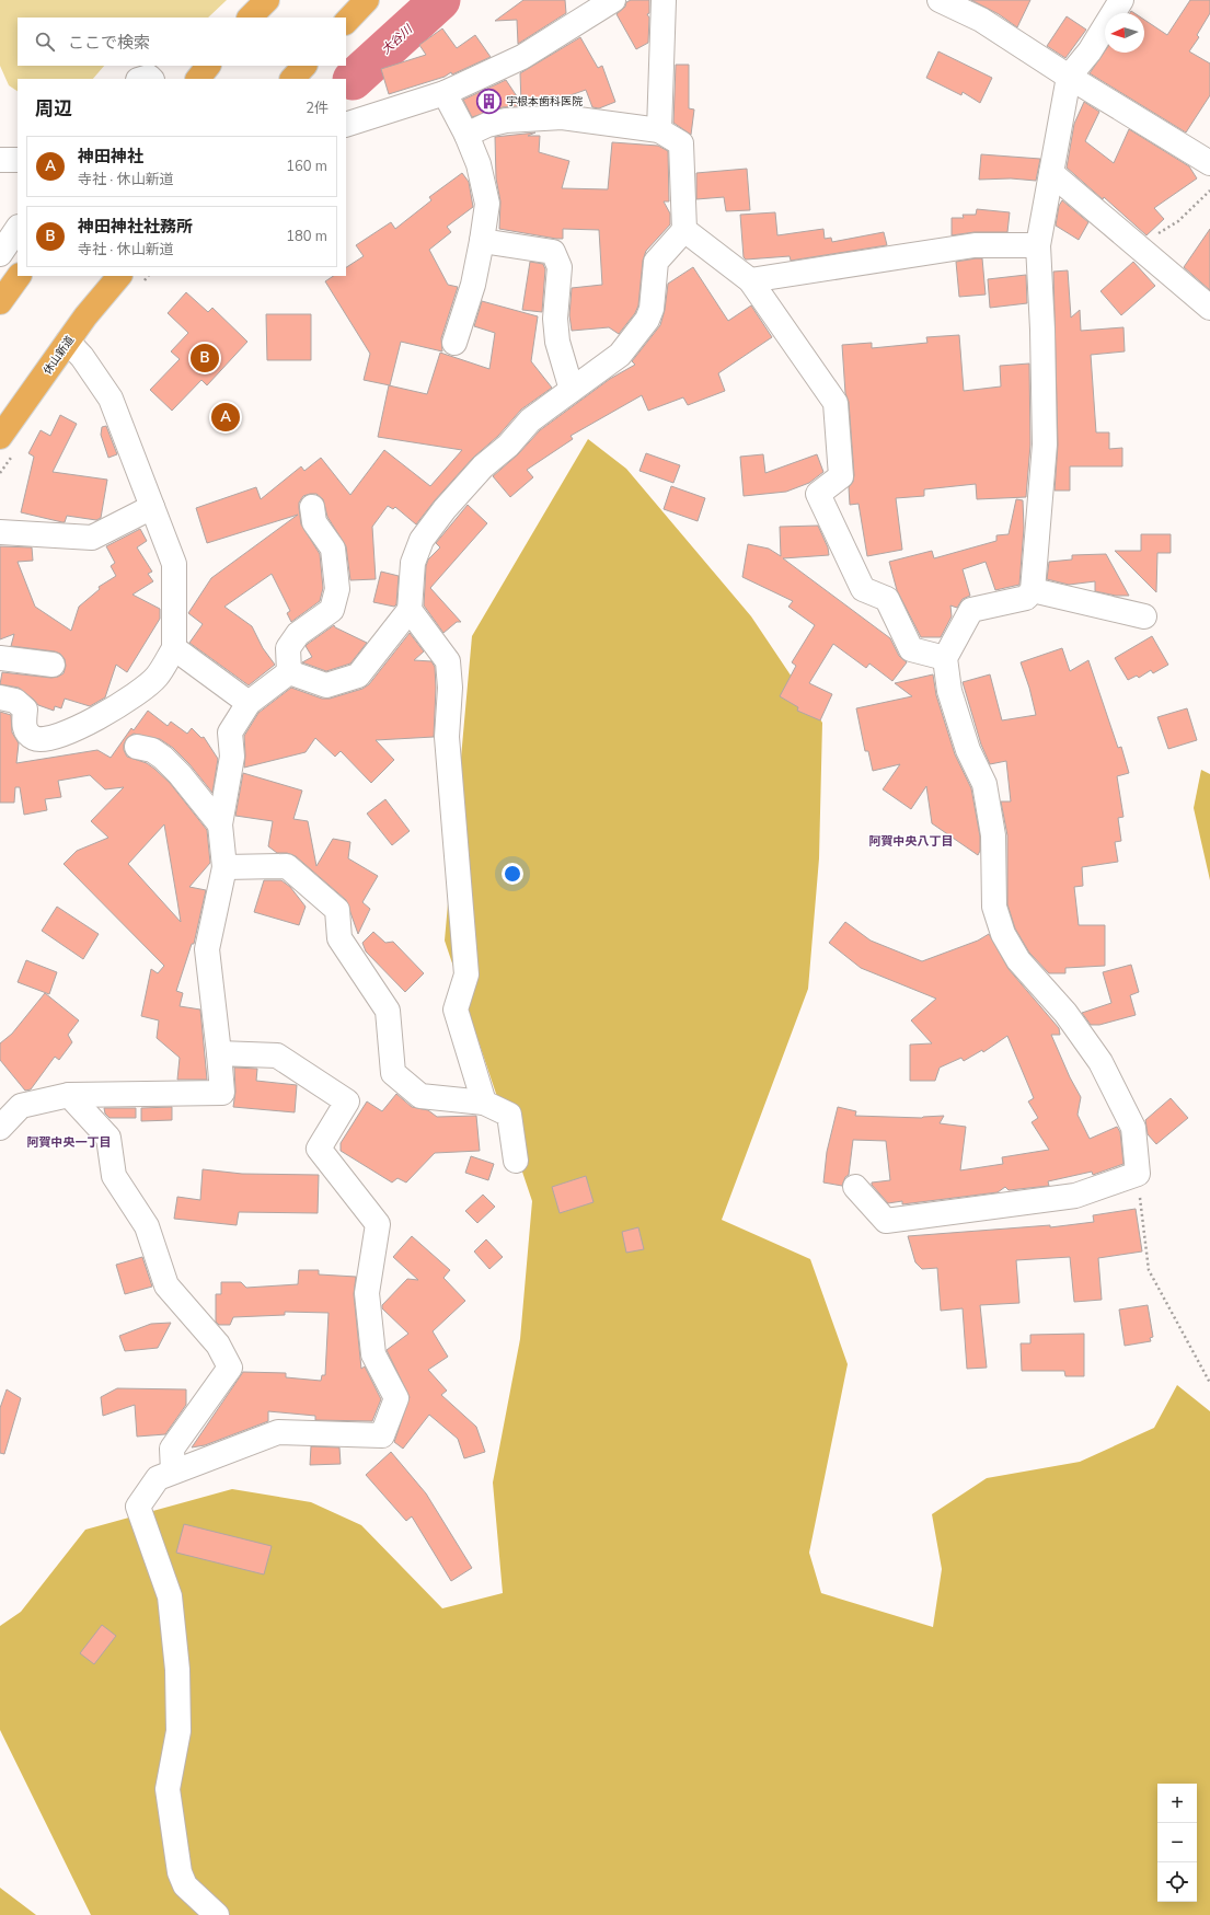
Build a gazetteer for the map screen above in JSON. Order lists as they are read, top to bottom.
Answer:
{
  "streets": {
    "highway": ["休山新道"]
  },
  "districts": ["阿賀中央八丁目", "阿賀中央一丁目"],
  "water": ["大谷川"],
  "places": {
    "building": ["宇根本歯科医院"]
  },
  "north": "left",
  "page": {
    "search": "ここで検索",
    "heading": ["周辺", "2件"],
    "list": [
      {
        "mark": "A",
        "name": "神田神社",
        "note": "寺社 · 休山新道",
        "value": "160 m"
      },
      {
        "mark": "B",
        "name": "神田神社社務所",
        "note": "寺社 · 休山新道",
        "value": "180 m"
      }
    ],
    "pins": ["B", "A"],
    "map_buttons": ["+", "−"]
  }
}
